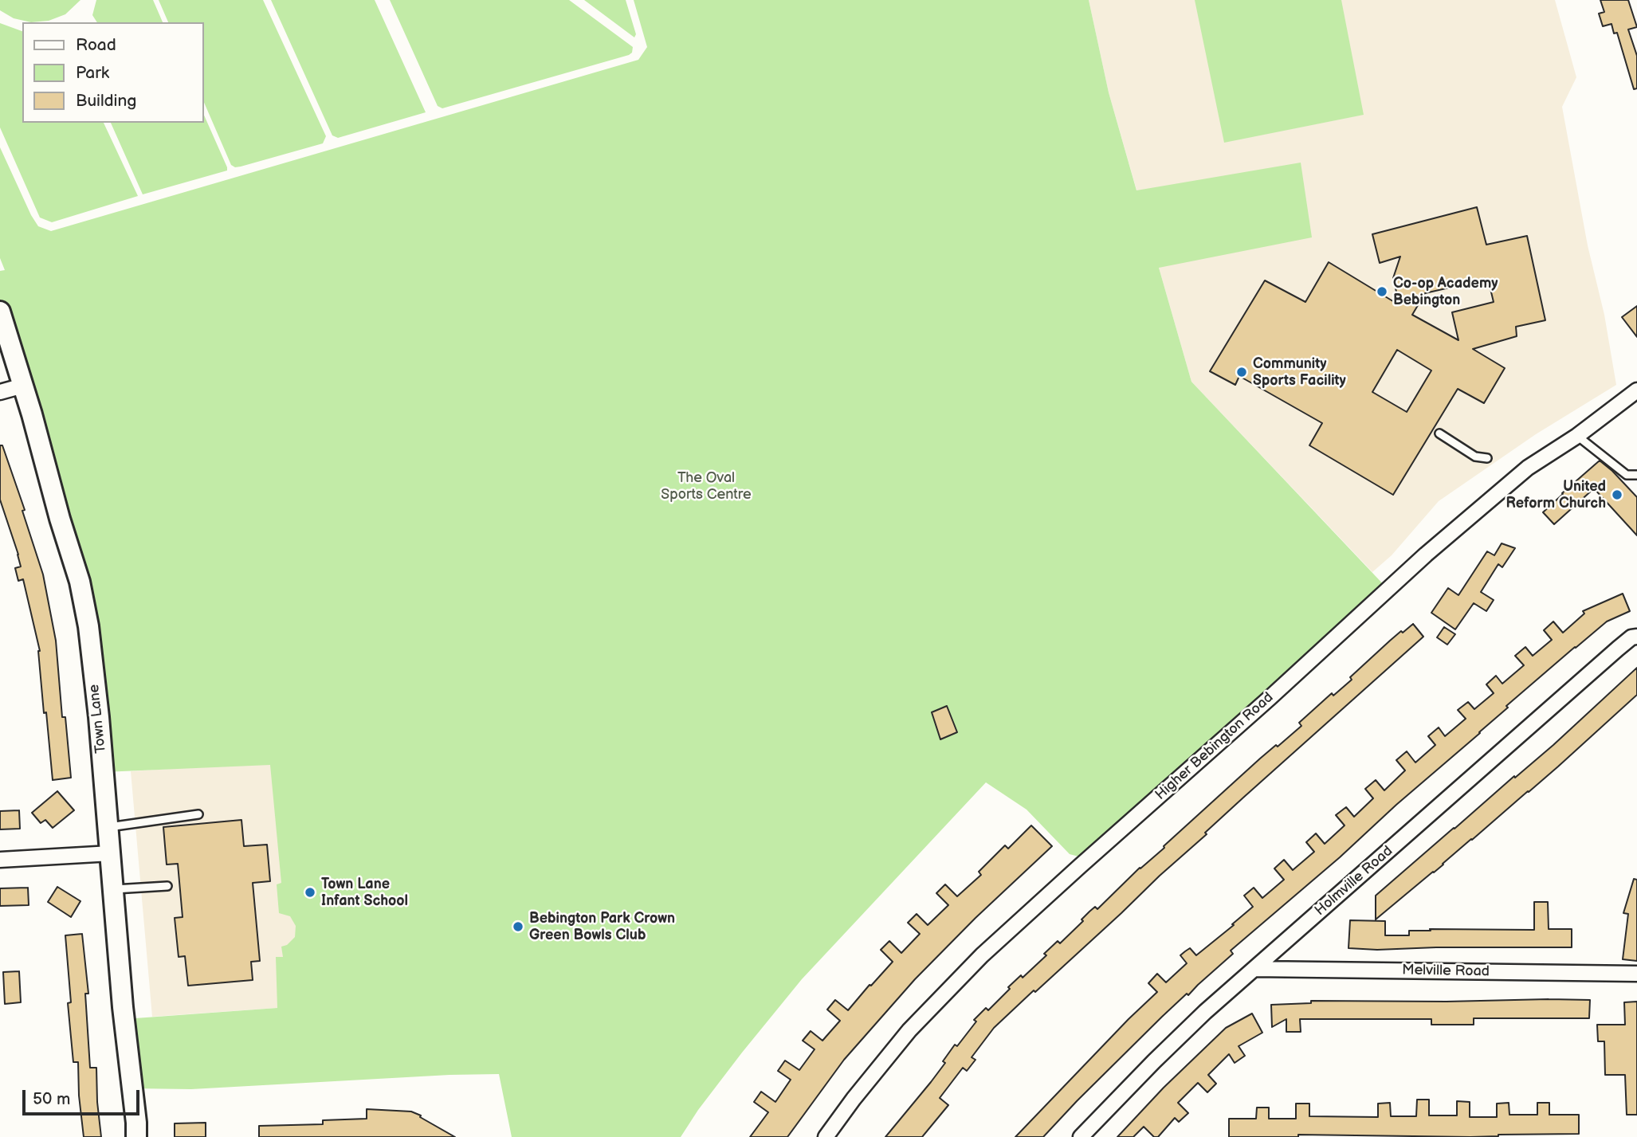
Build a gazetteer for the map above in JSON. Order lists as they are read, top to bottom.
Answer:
{
  "streets": {
    "main road": ["Town Lane"],
    "street": ["Higher Bebington Road", "Holmville Road", "Melville Road"]
  },
  "crossings": [
    ["Holmville Road", "Melville Road"]
  ],
  "parks": ["The Oval Sports Centre"],
  "places": [
    "Co-op Academy Bebington",
    "Community Sports Facility",
    "United Reform Church",
    "Town Lane Infant School",
    "Bebington Park Crown Green Bowls Club"
  ],
  "legend": ["Road", "Park", "Building"],
  "scale_bar": "50 m"
}
